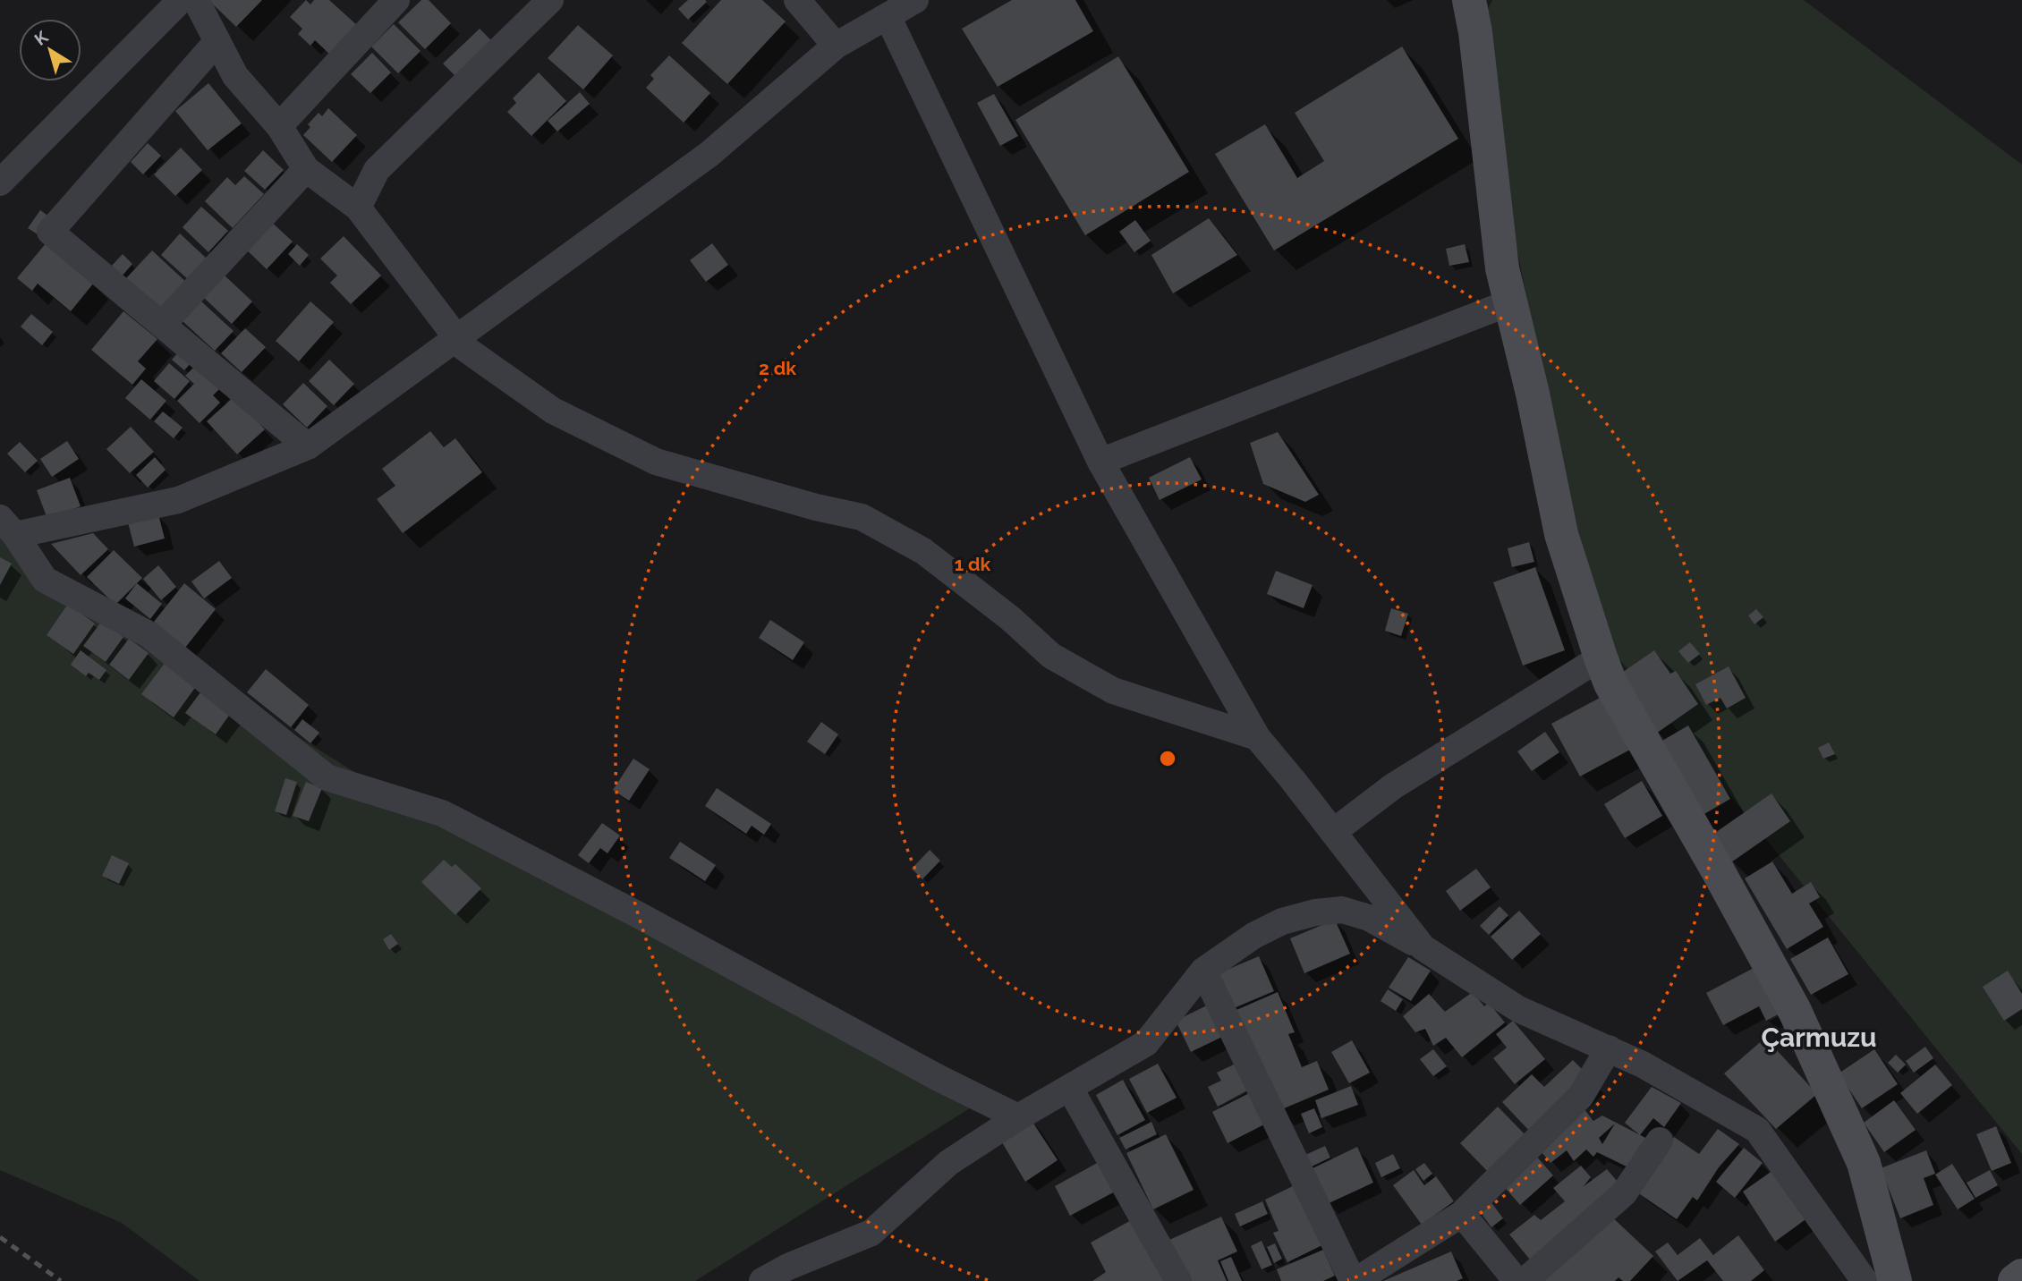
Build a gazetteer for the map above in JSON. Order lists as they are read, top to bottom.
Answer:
{
  "districts": ["Çarmuzu"],
  "north": "top left",
  "rings": ["2 dk", "1 dk"]
}
